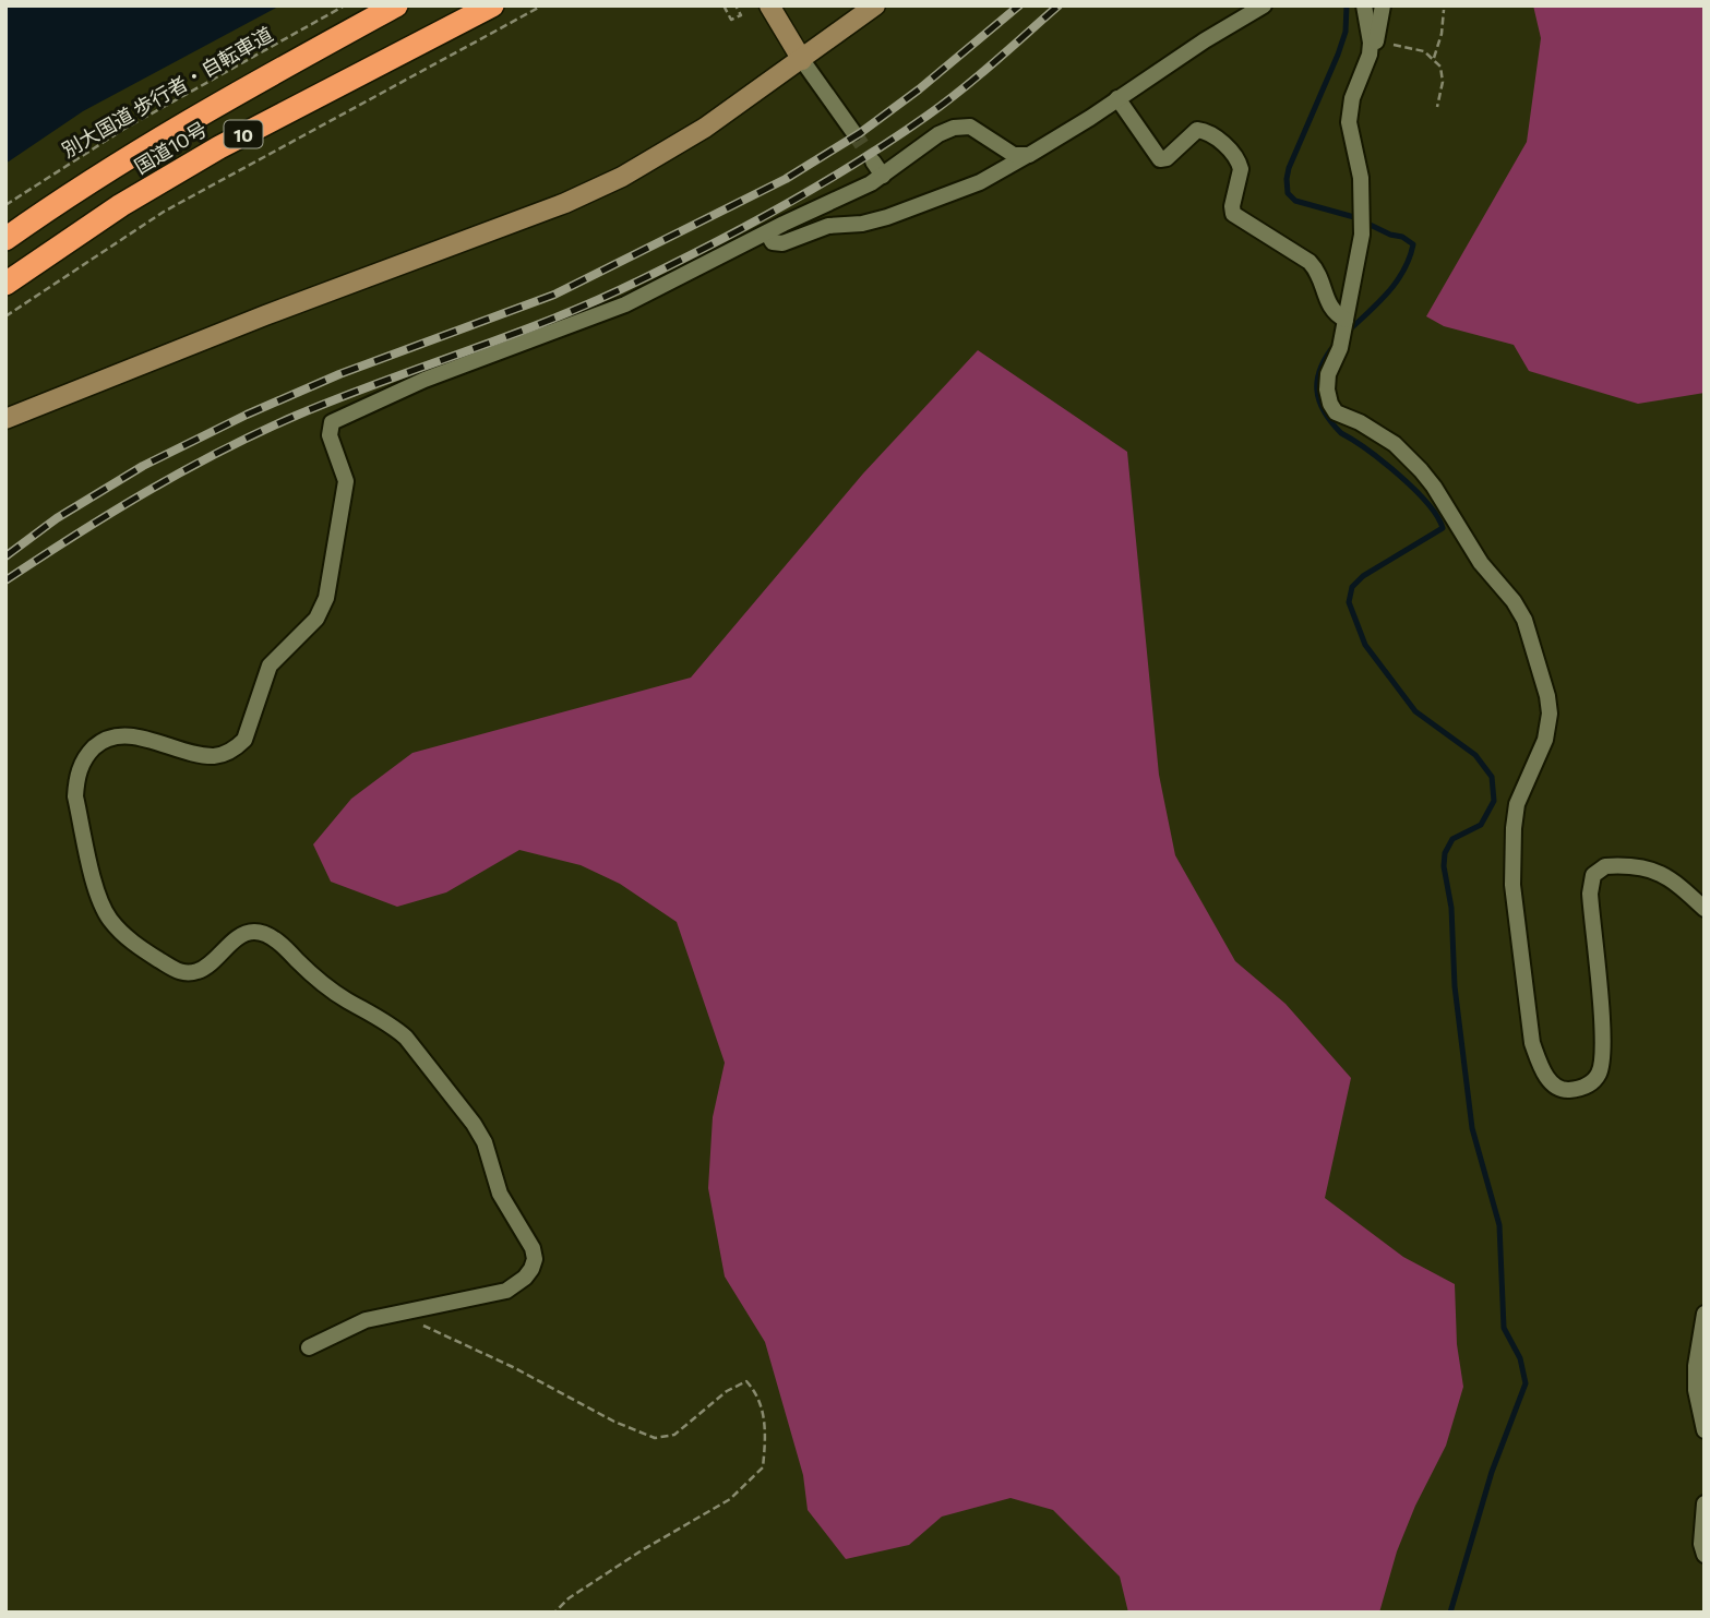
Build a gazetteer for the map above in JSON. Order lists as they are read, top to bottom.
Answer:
{
  "streets": {
    "highway": ["10", "国道10号"],
    "path": ["別大国道 歩行者・自転車道"]
  }
}
